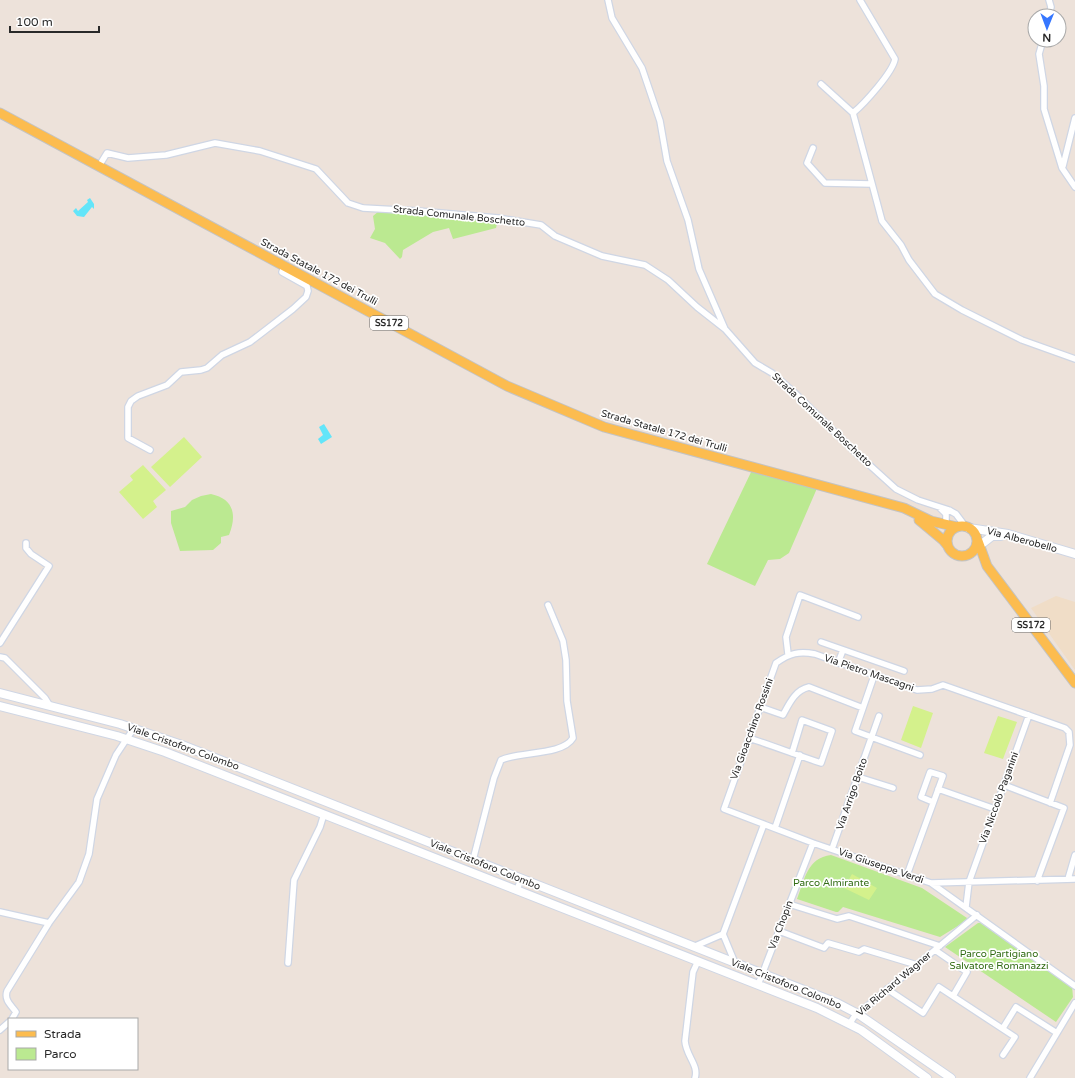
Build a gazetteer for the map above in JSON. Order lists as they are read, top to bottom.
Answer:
{
  "streets": {
    "main road": [
      "Strada Statale 172 dei Trulli",
      "SS172",
      "Via Alberobello",
      "Viale Cristoforo Colombo"
    ],
    "street": [
      "Strada Comunale Boschetto",
      "Via Pietro Mascagni",
      "Via Gioacchino Rossini",
      "Via Arrigo Boito",
      "Via Niccolò Paganini",
      "Via Giuseppe Verdi",
      "Via Chopin",
      "Via Richard Wagner"
    ]
  },
  "crossings": [
    ["Strada Comunale Boschetto", "Strada Statale 172 dei Trulli"],
    ["Strada Comunale Boschetto", "SS172"],
    ["Strada Comunale Boschetto", "Via Alberobello"],
    ["Strada Statale 172 dei Trulli", "SS172"],
    ["Strada Statale 172 dei Trulli", "Via Alberobello"],
    ["SS172", "Via Alberobello"],
    ["Via Pietro Mascagni", "Via Gioacchino Rossini"],
    ["Via Pietro Mascagni", "Via Niccolò Paganini"],
    ["Via Gioacchino Rossini", "Via Giuseppe Verdi"],
    ["Viale Cristoforo Colombo", "Via Chopin"],
    ["Viale Cristoforo Colombo", "Via Richard Wagner"],
    ["Via Arrigo Boito", "Via Giuseppe Verdi"],
    ["Via Niccolò Paganini", "Via Giuseppe Verdi"],
    ["Via Giuseppe Verdi", "Via Chopin"]
  ],
  "parks": ["Parco Almirante", "Parco Partigiano Salvatore Romanazzi"],
  "legend": ["Strada", "Parco"],
  "scale_bar": "100 m",
  "north": "bottom"
}
